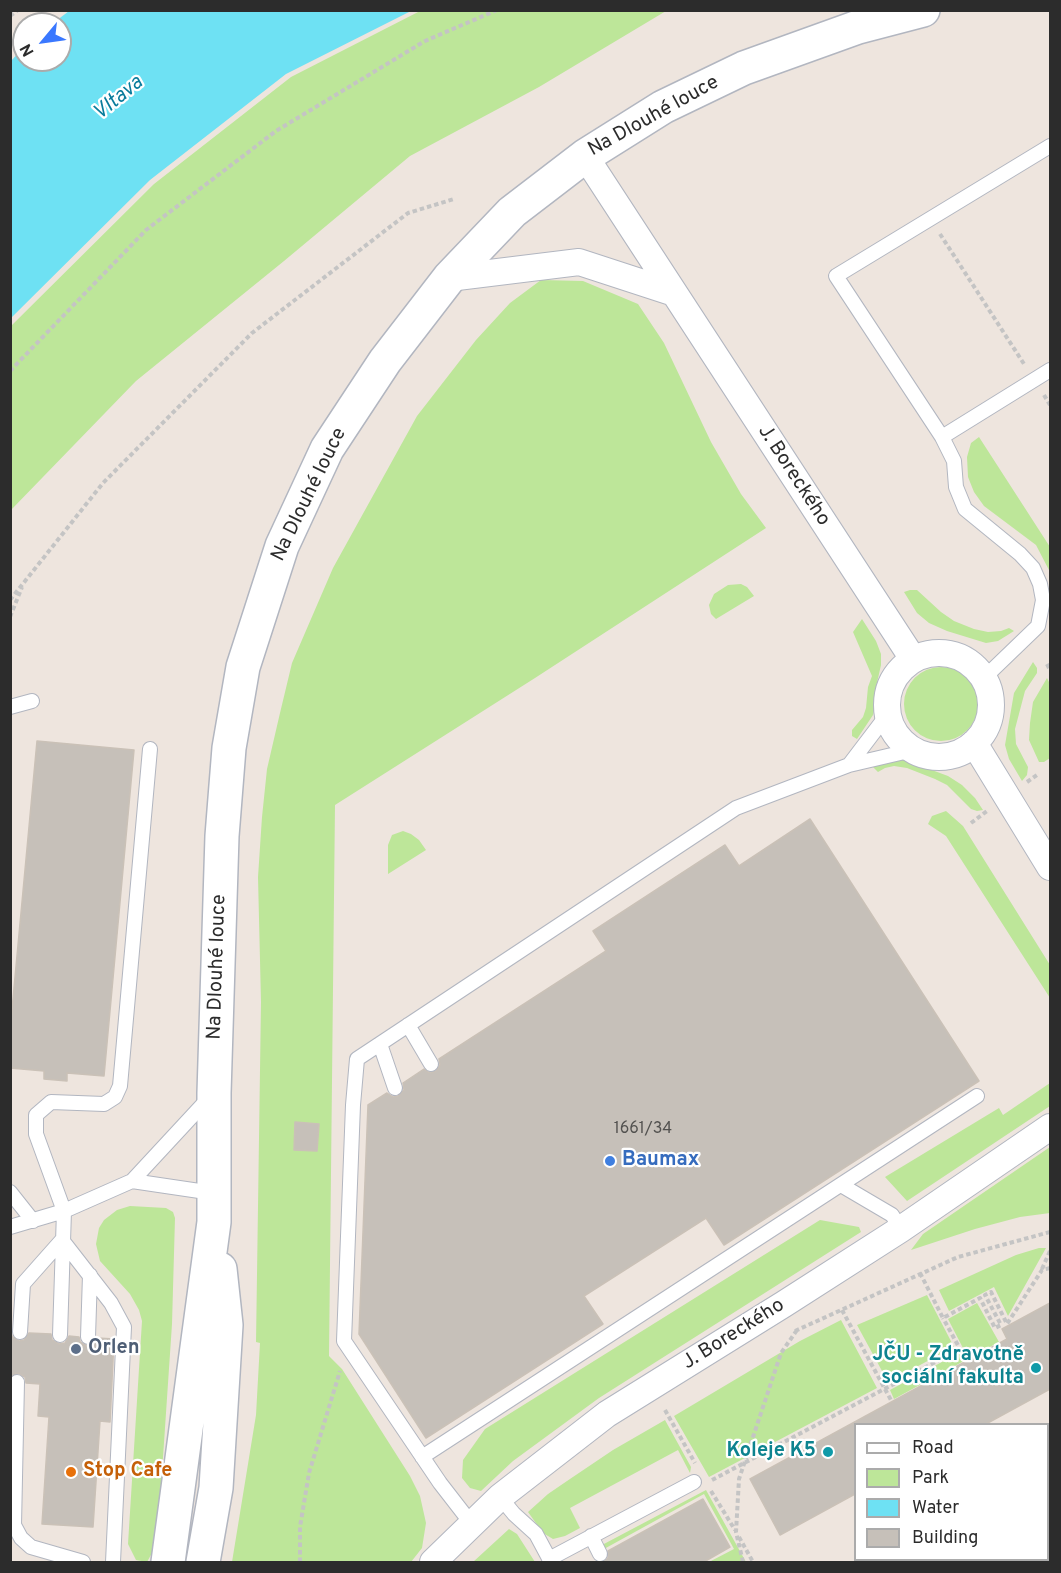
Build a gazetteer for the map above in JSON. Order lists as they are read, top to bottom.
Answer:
{
  "streets": {
    "main road": ["Na Dlouhé louce"],
    "street": ["J. Boreckého"]
  },
  "crossings": [
    ["Na Dlouhé louce", "J. Boreckého"]
  ],
  "water": ["Vltava"],
  "places": [
    "Baumax",
    "Orlen",
    "JČU - Zdravotně sociální fakulta",
    "Koleje K5",
    "Stop Cafe"
  ],
  "house_numbers": ["1661/34"],
  "legend": [
    "Road",
    "Park",
    "Water",
    "Building"
  ],
  "north": "bottom left"
}
